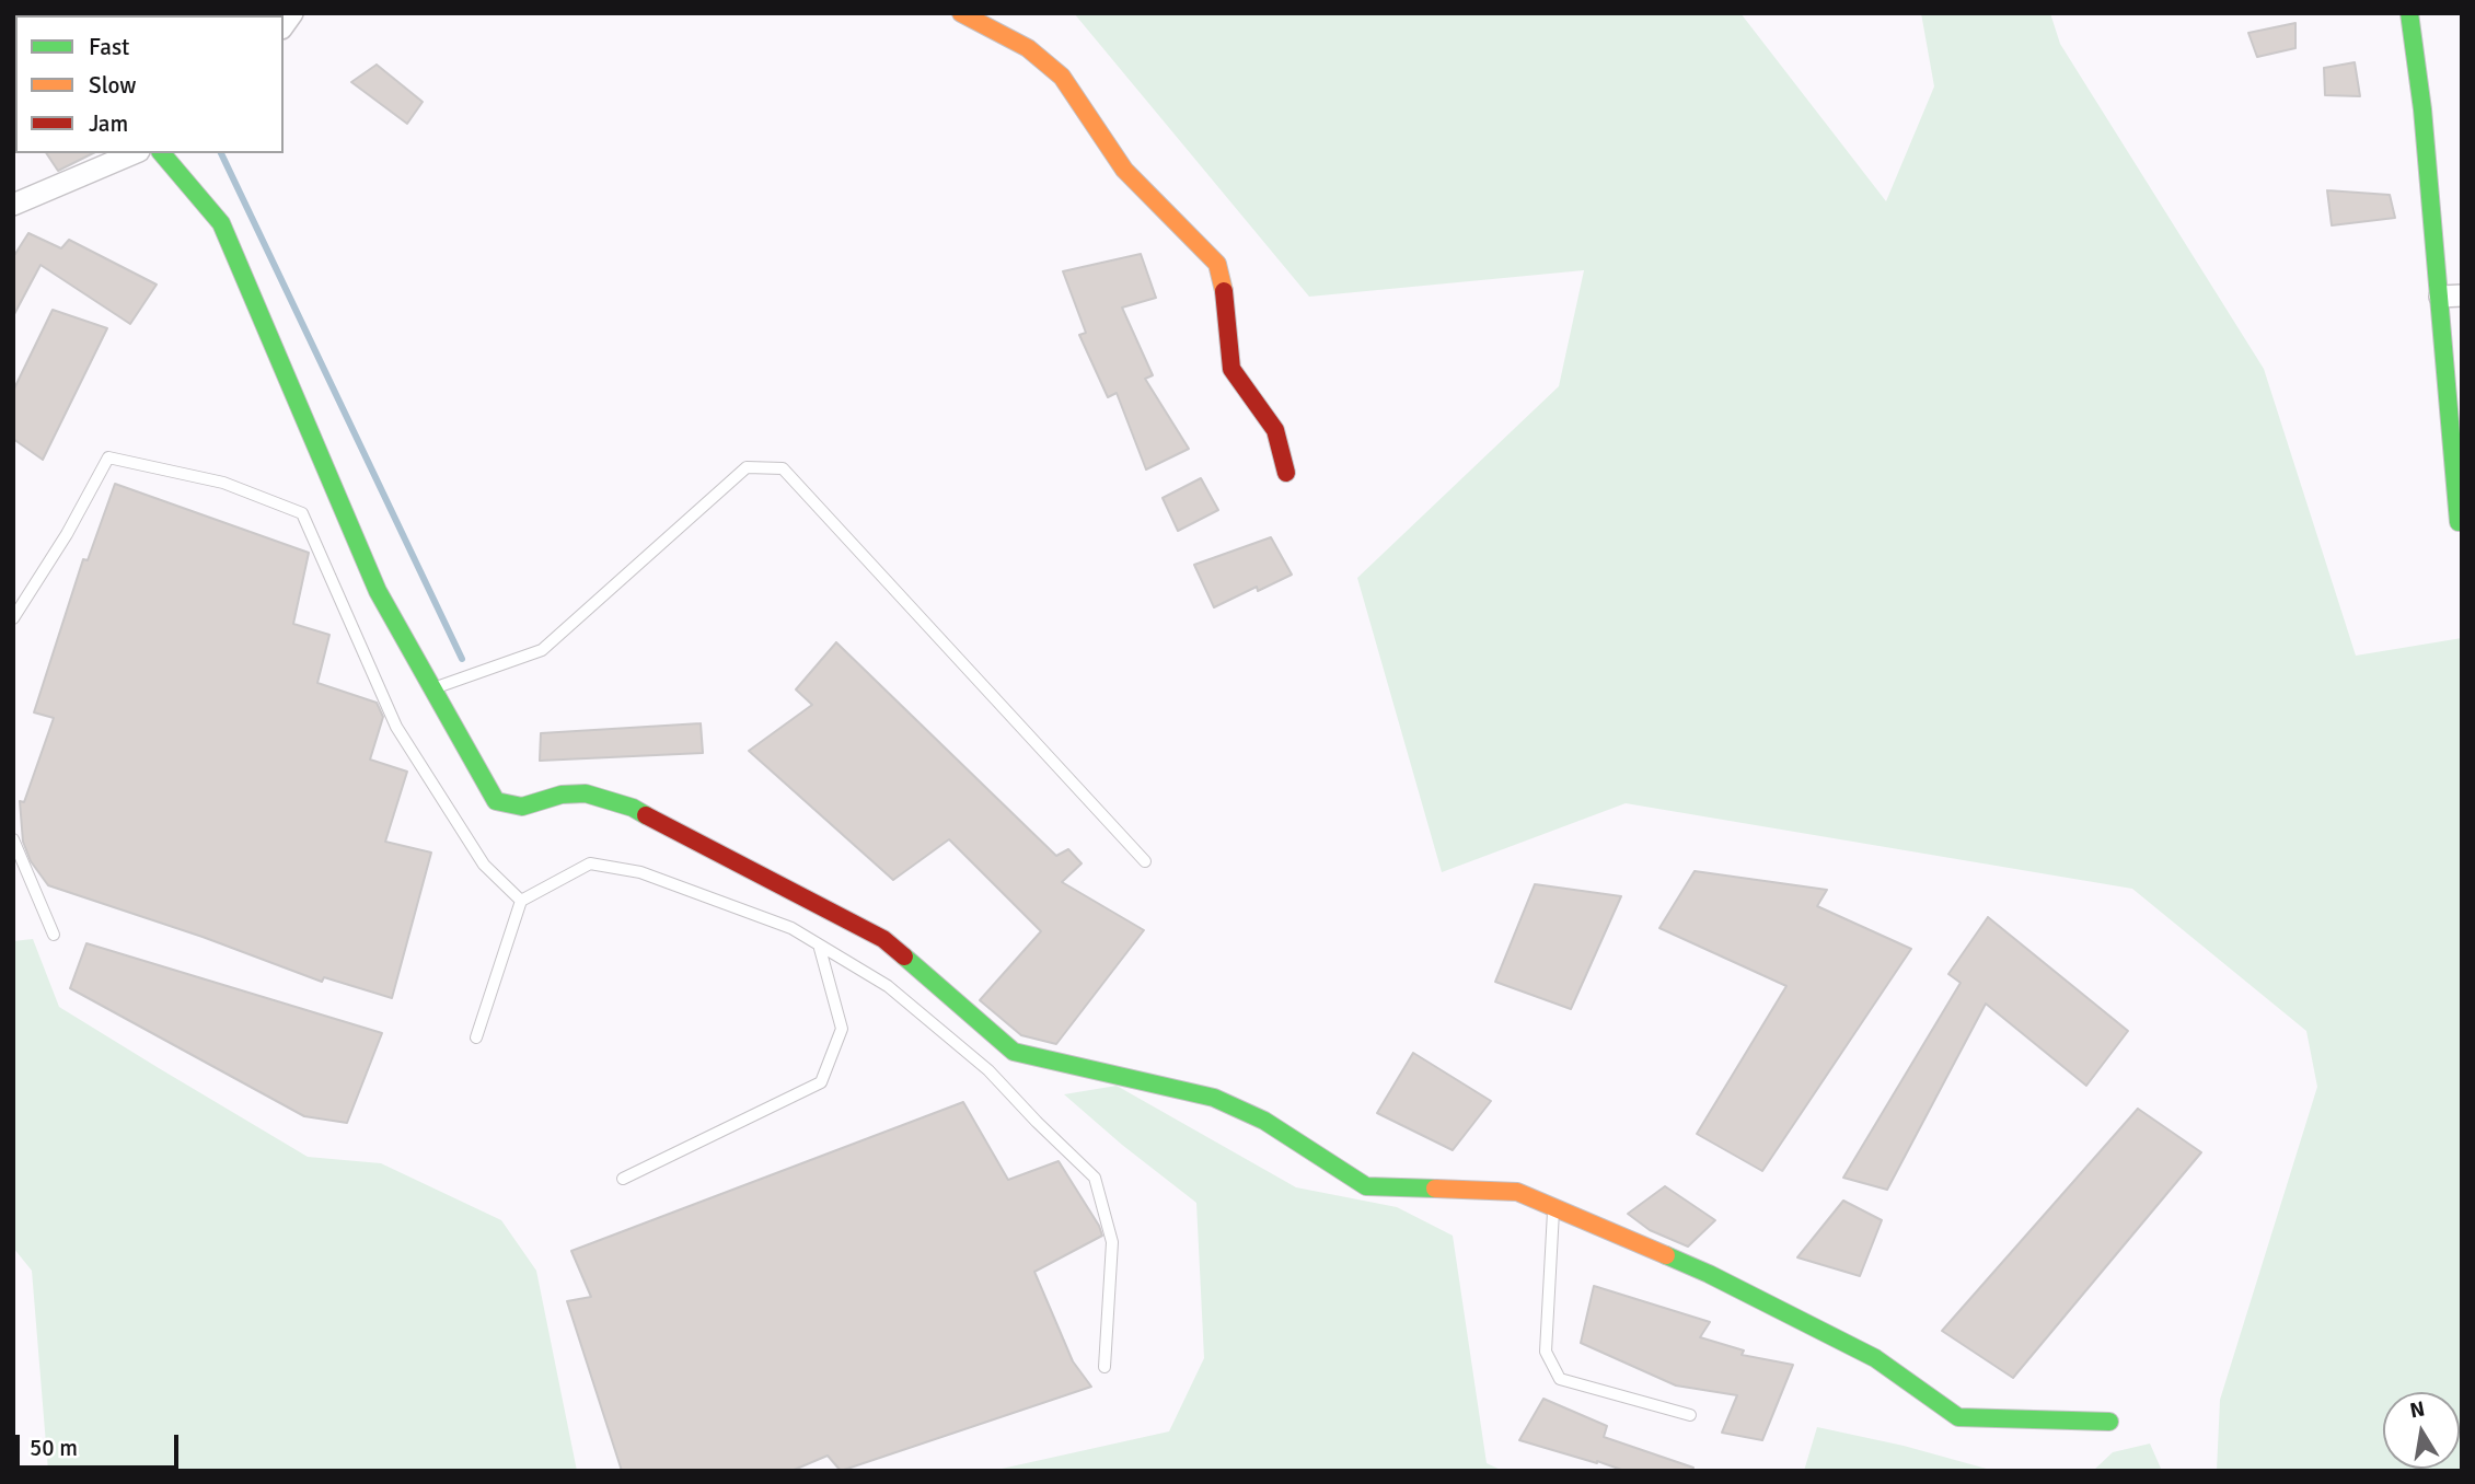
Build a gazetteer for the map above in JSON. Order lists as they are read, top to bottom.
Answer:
{
  "legend": ["Fast", "Slow", "Jam"],
  "scale_bar": "50 m",
  "north": "top"
}
